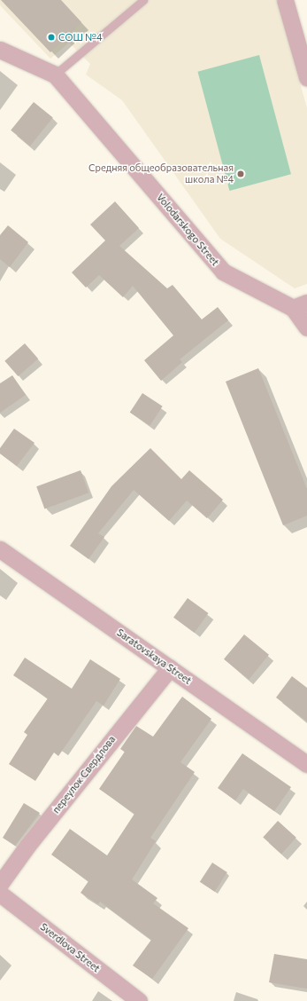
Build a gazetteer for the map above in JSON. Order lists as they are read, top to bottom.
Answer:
{
  "streets": {
    "street": [
      "Volodarskogo Street",
      "Saratovskaya Street",
      "переулок Свердлова",
      "Sverdlova Street"
    ]
  },
  "crossings": [
    ["Saratovskaya Street", "переулок Свердлова"]
  ],
  "places": ["СОШ №4", "Средняя общеобразовательная школа №4"]
}
